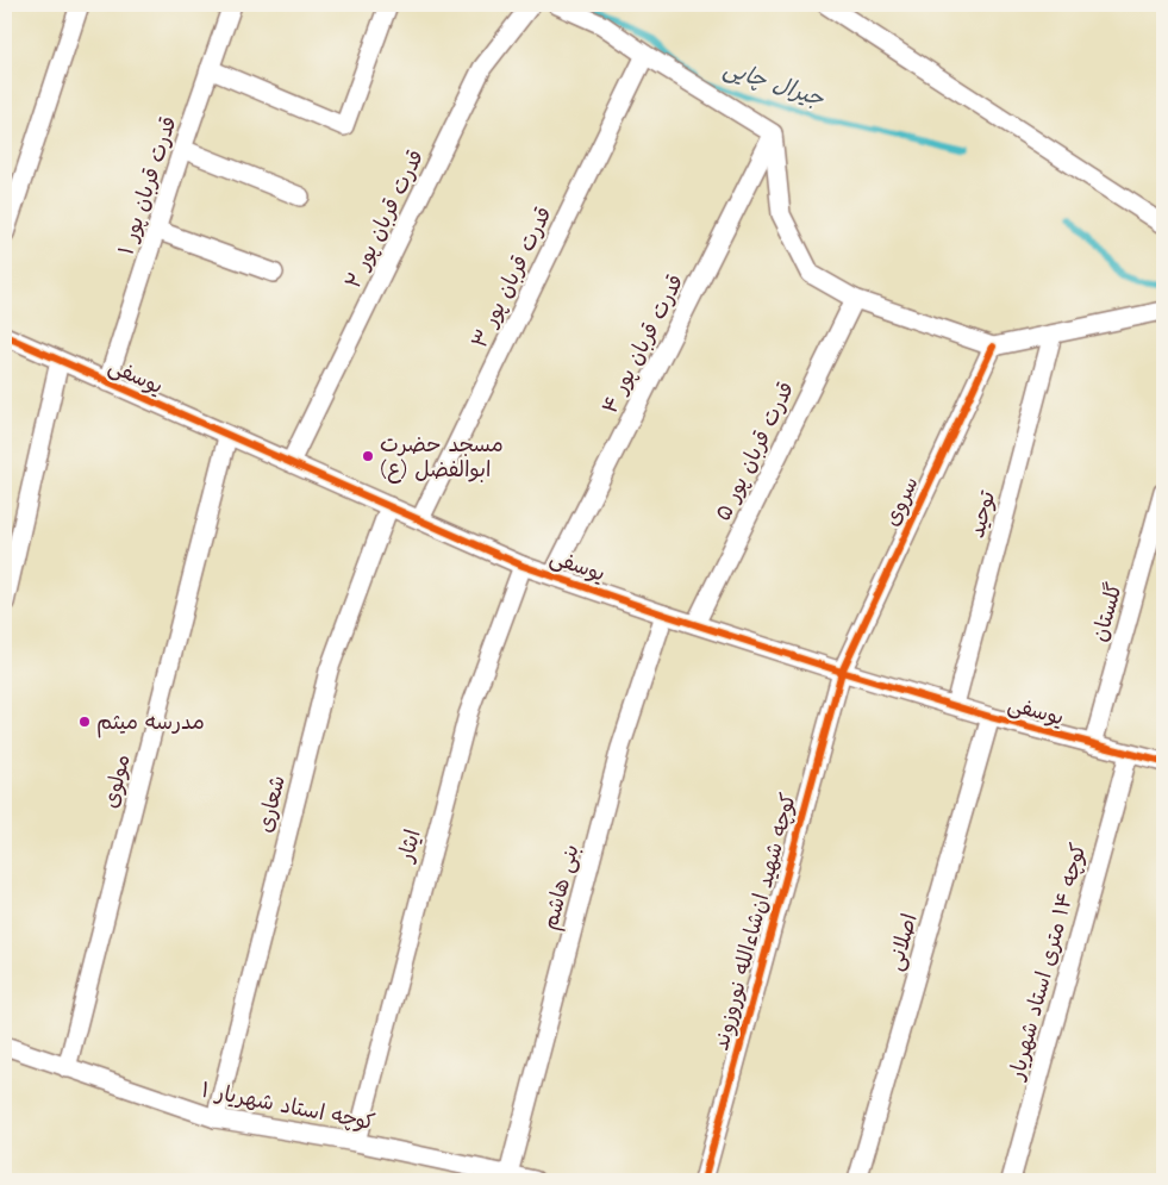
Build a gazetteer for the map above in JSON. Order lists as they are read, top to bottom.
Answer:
{
  "streets": {
    "street": [
      "قدرت قربان پور ۱",
      "قدرت قربان پور ۲",
      "قدرت قربان پور ۳",
      "قدرت قربان پور ۴",
      "یوسفی",
      "قدرت قربان پور ۵",
      "سروی",
      "توحید",
      "گلستان",
      "مولوی",
      "شعاری",
      "ایثار",
      "بنی هاشم",
      "کوچه شهید ان‌شاءالله نوروزوند",
      "اصلانی",
      "کوچه ۱۴ متری استاد شهریار",
      "کوچه استاد شهریار ۱"
    ]
  },
  "crossings": [
    ["قدرت قربان پور ۱", "یوسفی"],
    ["قدرت قربان پور ۲", "یوسفی"],
    ["قدرت قربان پور ۳", "یوسفی"],
    ["قدرت قربان پور ۴", "یوسفی"],
    ["یوسفی", "قدرت قربان پور ۵"],
    ["یوسفی", "سروی"],
    ["یوسفی", "توحید"],
    ["یوسفی", "گلستان"],
    ["یوسفی", "مولوی"],
    ["یوسفی", "شعاری"],
    ["یوسفی", "ایثار"],
    ["یوسفی", "بنی هاشم"],
    ["یوسفی", "کوچه شهید ان‌شاءالله نوروزوند"],
    ["یوسفی", "اصلانی"],
    ["یوسفی", "کوچه ۱۴ متری استاد شهریار"],
    ["سروی", "کوچه شهید ان‌شاءالله نوروزوند"],
    ["مولوی", "کوچه استاد شهریار ۱"],
    ["شعاری", "کوچه استاد شهریار ۱"],
    ["ایثار", "کوچه استاد شهریار ۱"],
    ["بنی هاشم", "کوچه استاد شهریار ۱"]
  ],
  "water": ["جیرال چایی"],
  "places": ["مسجد حضرت ابوالفضل (ع)", "مدرسه میثم"]
}
